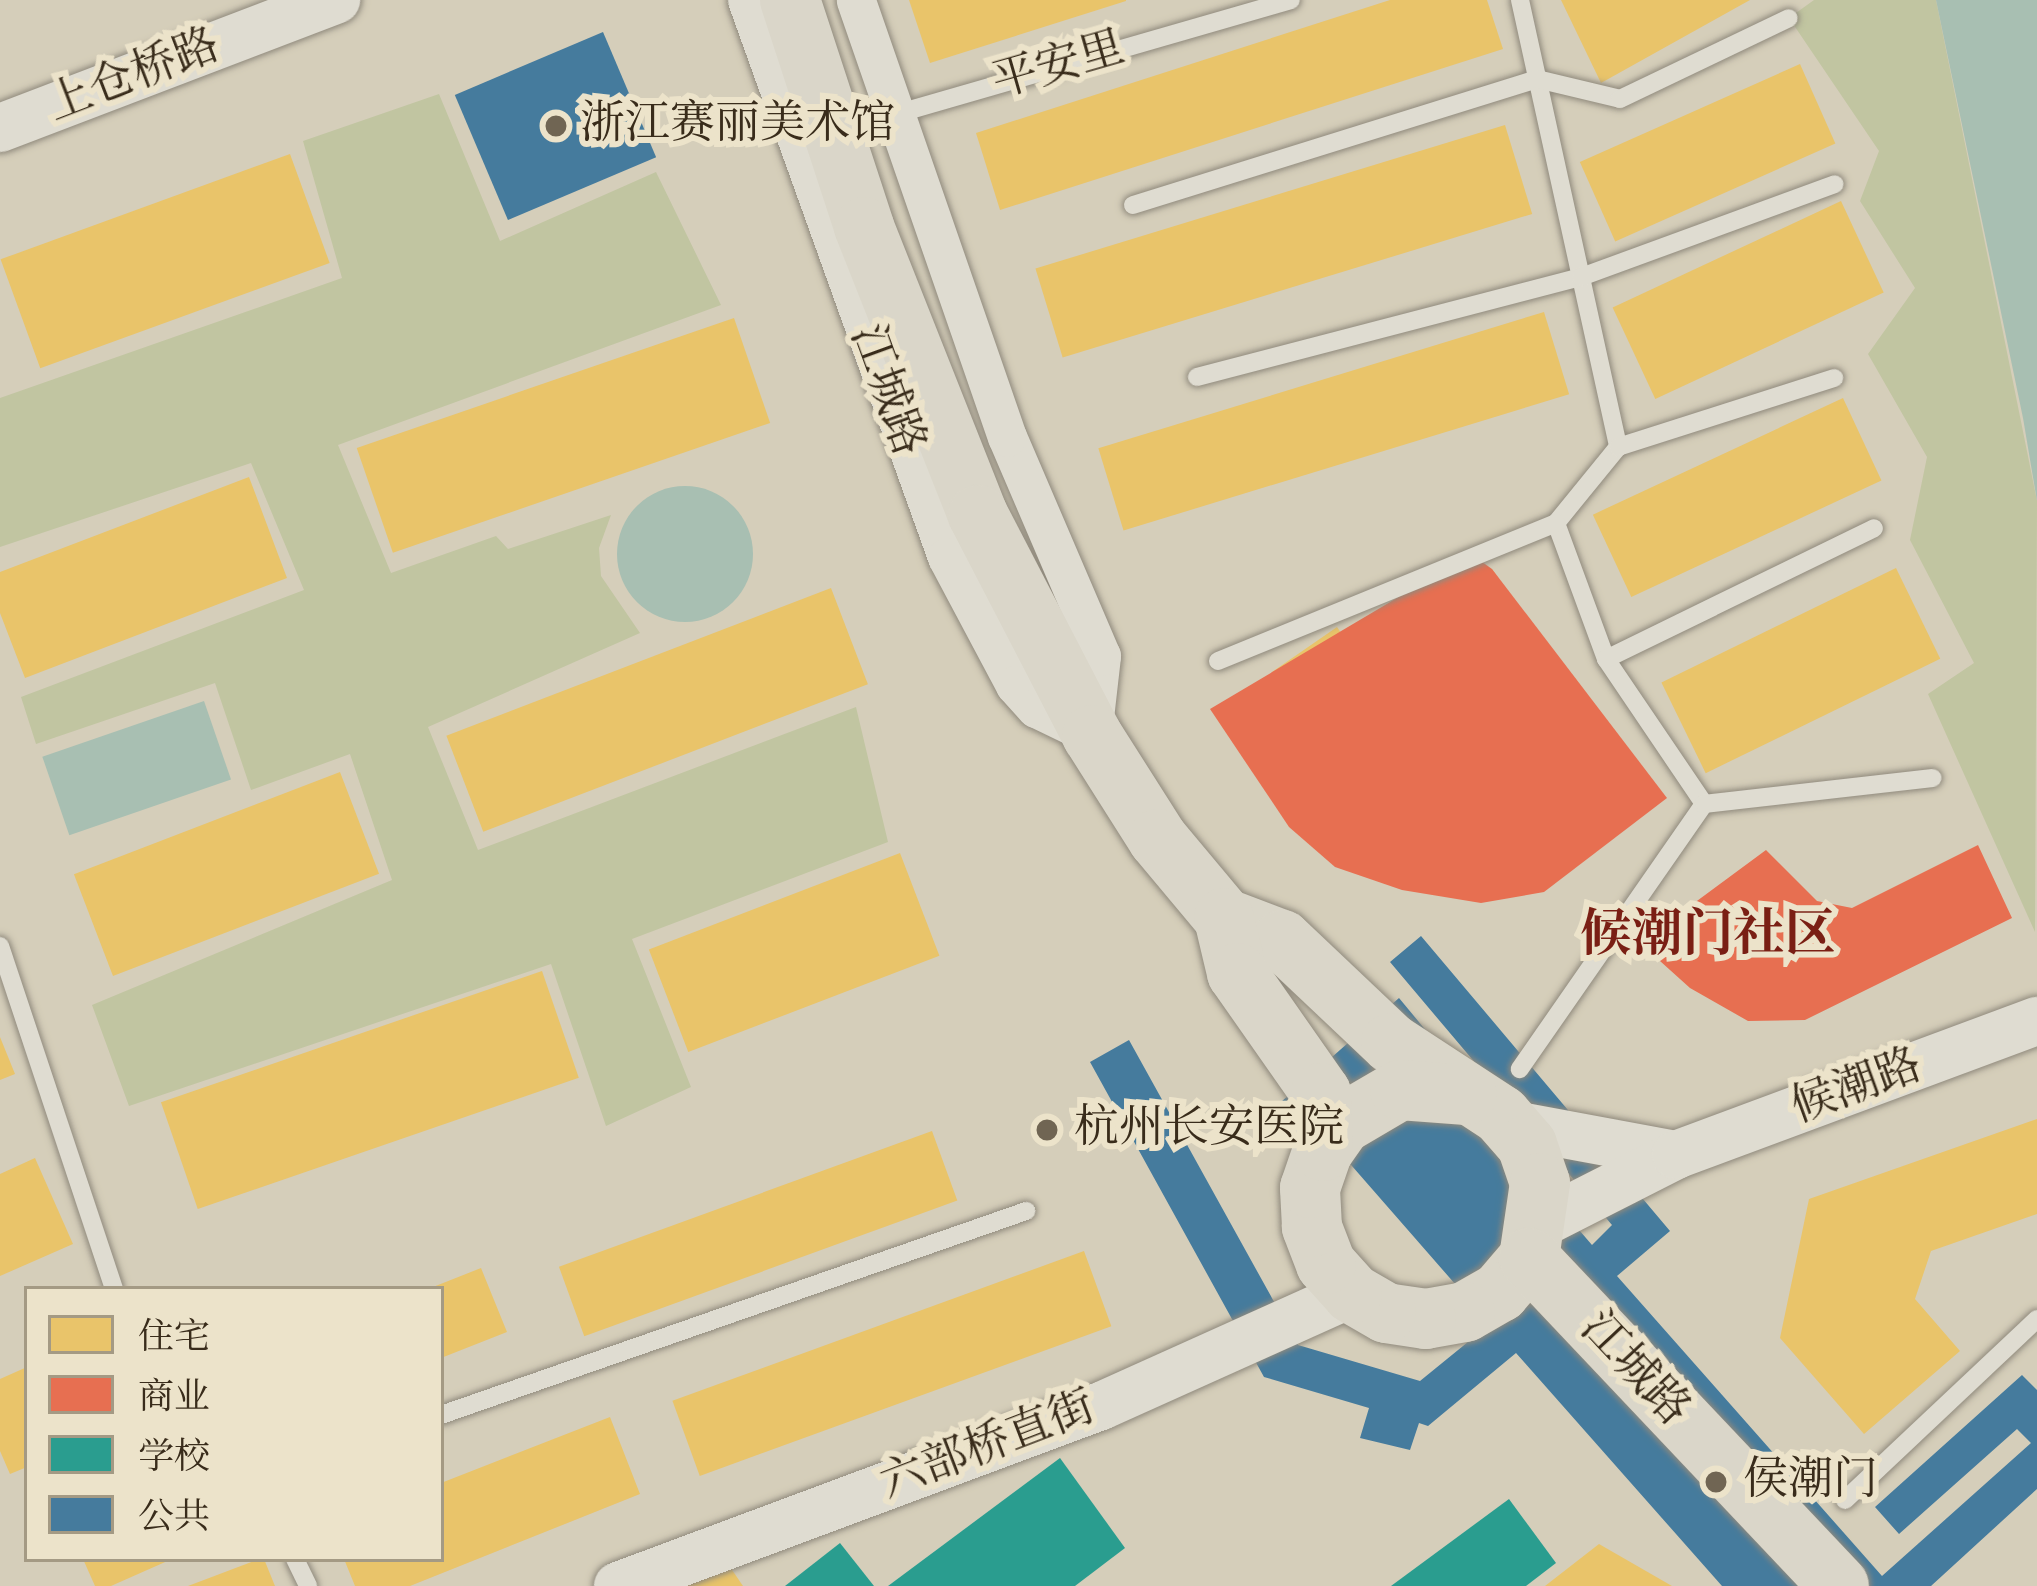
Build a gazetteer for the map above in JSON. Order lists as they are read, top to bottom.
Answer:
{
  "streets": {
    "main road": ["江城路"],
    "street": ["上仓桥路", "候潮路", "六部桥直街"],
    "lane": ["平安里"]
  },
  "crossings": [
    ["江城路", "候潮路"],
    ["江城路", "六部桥直街"],
    ["候潮路", "六部桥直街"]
  ],
  "districts": ["候潮门社区"],
  "places": ["浙江赛丽美术馆", "杭州长安医院", "侯潮门"],
  "legend": [
    "住宅",
    "商业",
    "学校",
    "公共"
  ]
}
